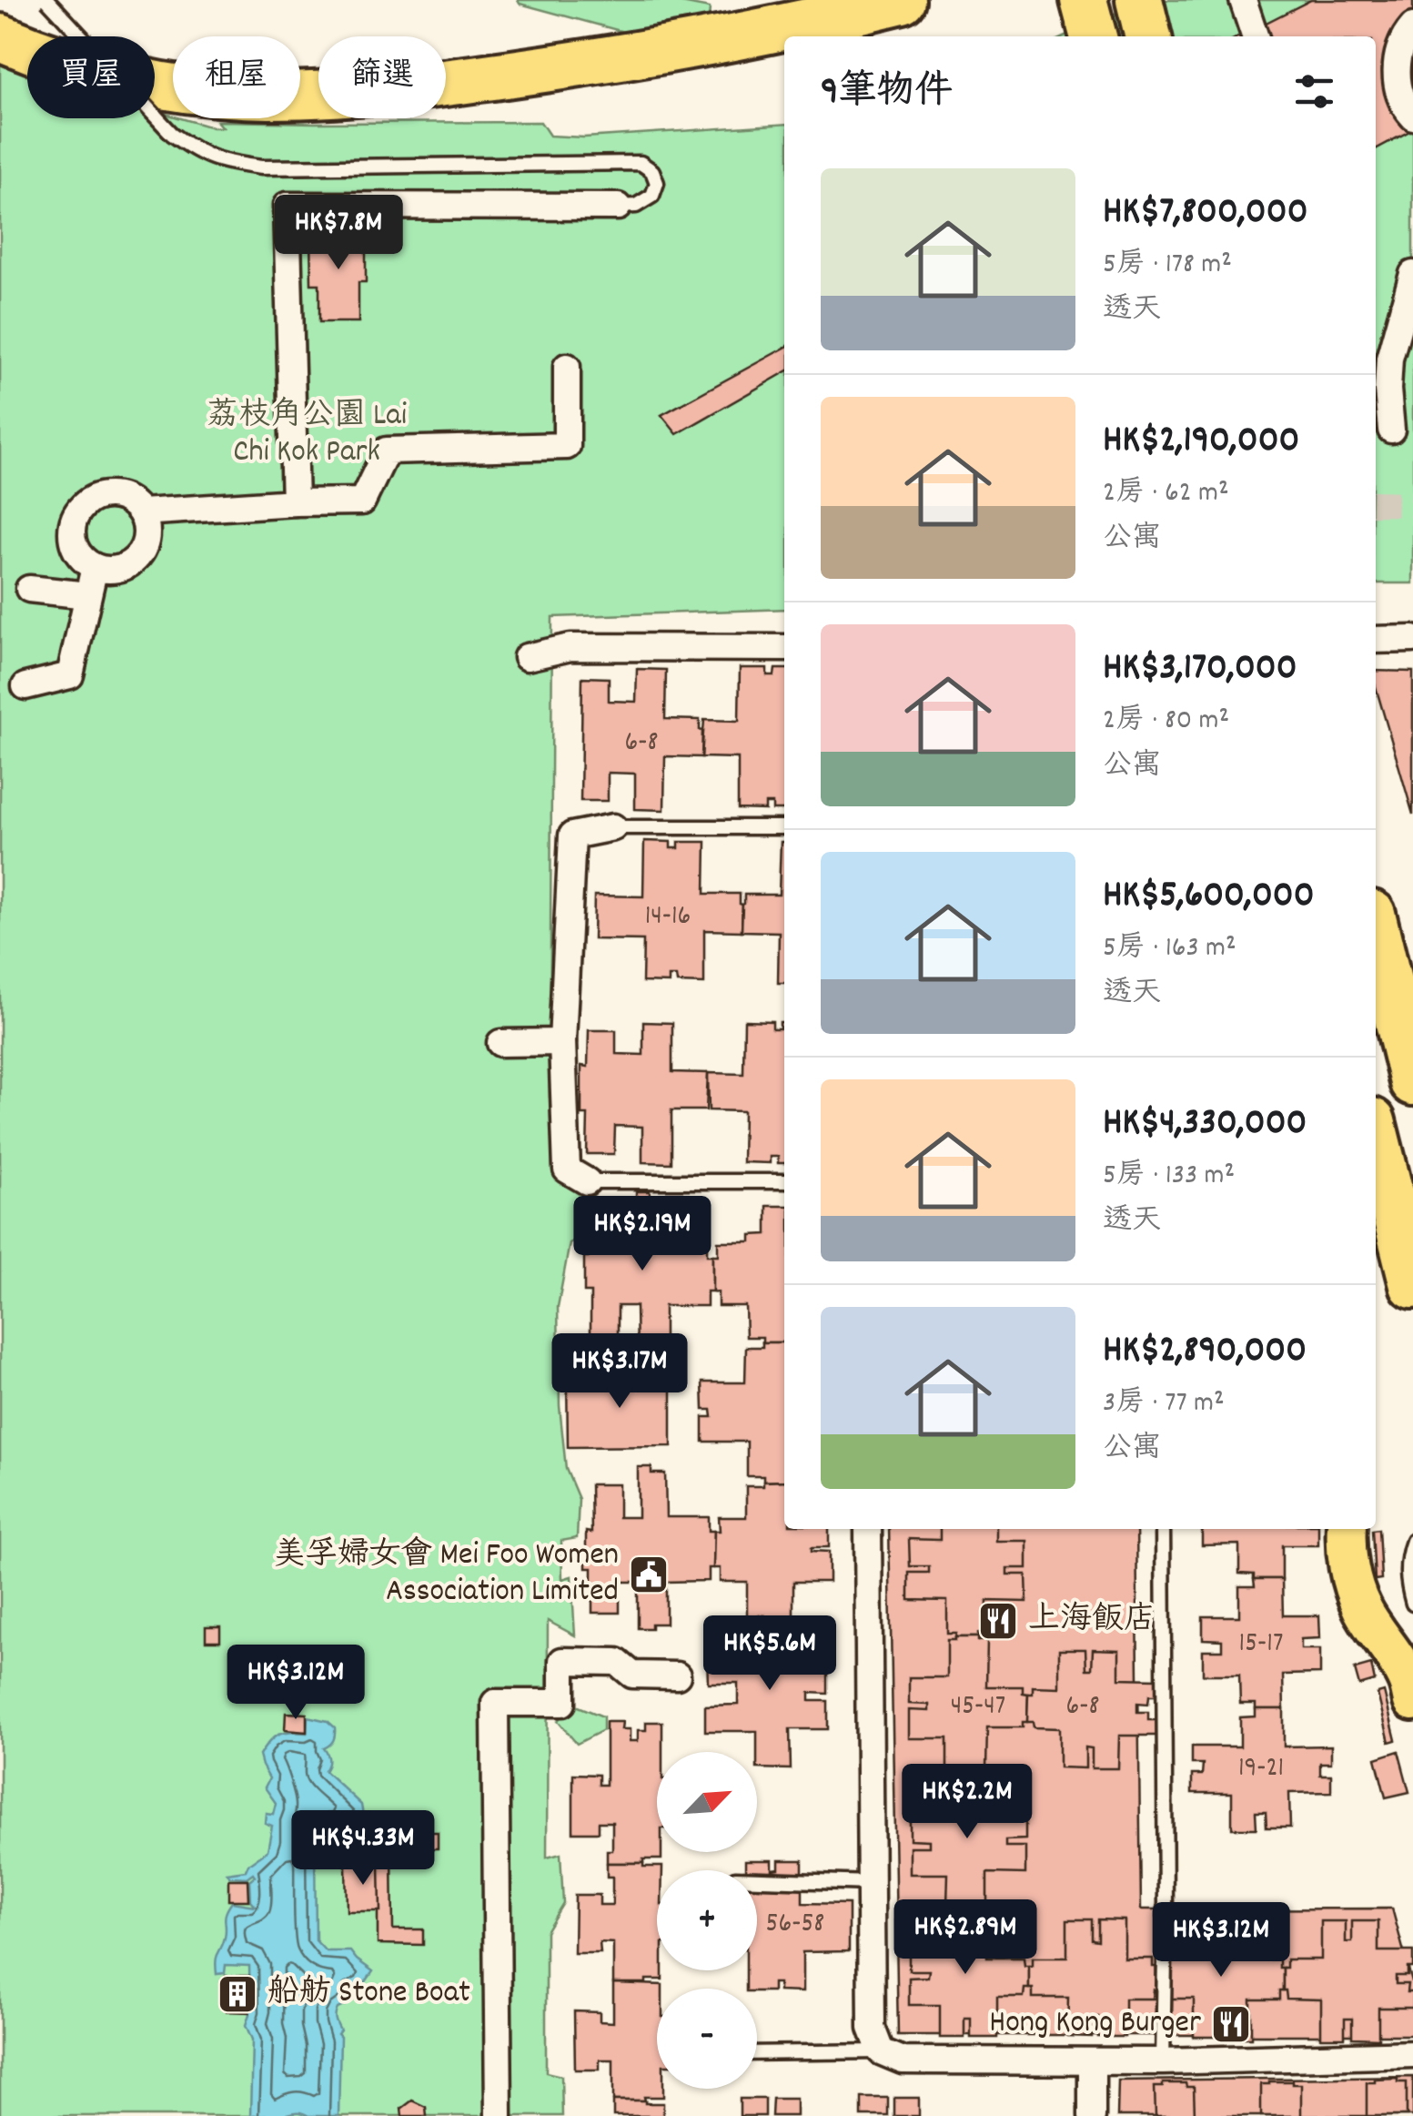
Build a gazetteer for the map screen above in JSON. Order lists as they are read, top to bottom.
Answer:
{
  "parks": ["荔枝角公園 Lai Chi Kok Park"],
  "places": {
    "public building": ["美孚婦女會 Mei Foo Women Association Limited"],
    "restaurant": ["上海飯店", "Hong Kong Burger"],
    "building": ["船舫 Stone Boat"]
  },
  "house_numbers": [
    "6-8",
    "14-16",
    "15-17",
    "45-47",
    "6-8",
    "19-21",
    "56-58"
  ],
  "north": "top right",
  "page": {
    "chip": ["買屋", "租屋", "篩選"],
    "heading": "9筆物件",
    "list": [
      {
        "name": "HK$7,800,000",
        "note": "5房 · 178 m² · 透天"
      },
      {
        "name": "HK$2,190,000",
        "note": "2房 · 62 m² · 公寓"
      },
      {
        "name": "HK$3,170,000",
        "note": "2房 · 80 m² · 公寓"
      },
      {
        "name": "HK$5,600,000",
        "note": "5房 · 163 m² · 透天"
      },
      {
        "name": "HK$4,330,000",
        "note": "5房 · 133 m² · 透天"
      },
      {
        "name": "HK$2,890,000",
        "note": "3房 · 77 m² · 公寓"
      }
    ],
    "price": [
      "HK$7.8M",
      "HK$2.19M",
      "HK$3.17M",
      "HK$5.6M",
      "HK$3.12M",
      "HK$2.2M",
      "HK$4.33M",
      "HK$2.89M",
      "HK$3.12M"
    ],
    "map_buttons": ["+", "−"]
  }
}
